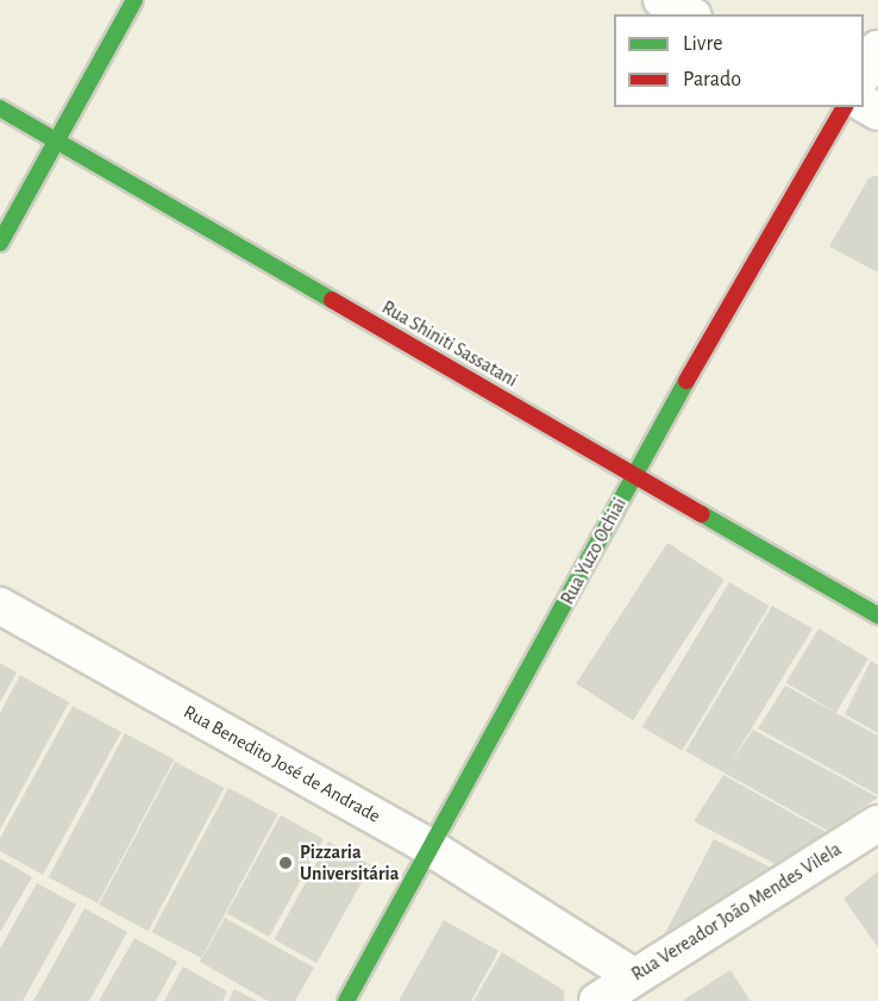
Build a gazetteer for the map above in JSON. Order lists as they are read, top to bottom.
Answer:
{
  "streets": {
    "street": [
      "Rua Shiniti Sassatani",
      "Rua Yuzo Ochiai",
      "Rua Benedito José de Andrade",
      "Rua Vereador João Mendes Vilela"
    ]
  },
  "crossings": [
    ["Rua Shiniti Sassatani", "Rua Yuzo Ochiai"],
    ["Rua Yuzo Ochiai", "Rua Benedito José de Andrade"],
    ["Rua Benedito José de Andrade", "Rua Vereador João Mendes Vilela"]
  ],
  "places": ["Pizzaria Universitária"],
  "legend": ["Livre", "Parado"]
}
